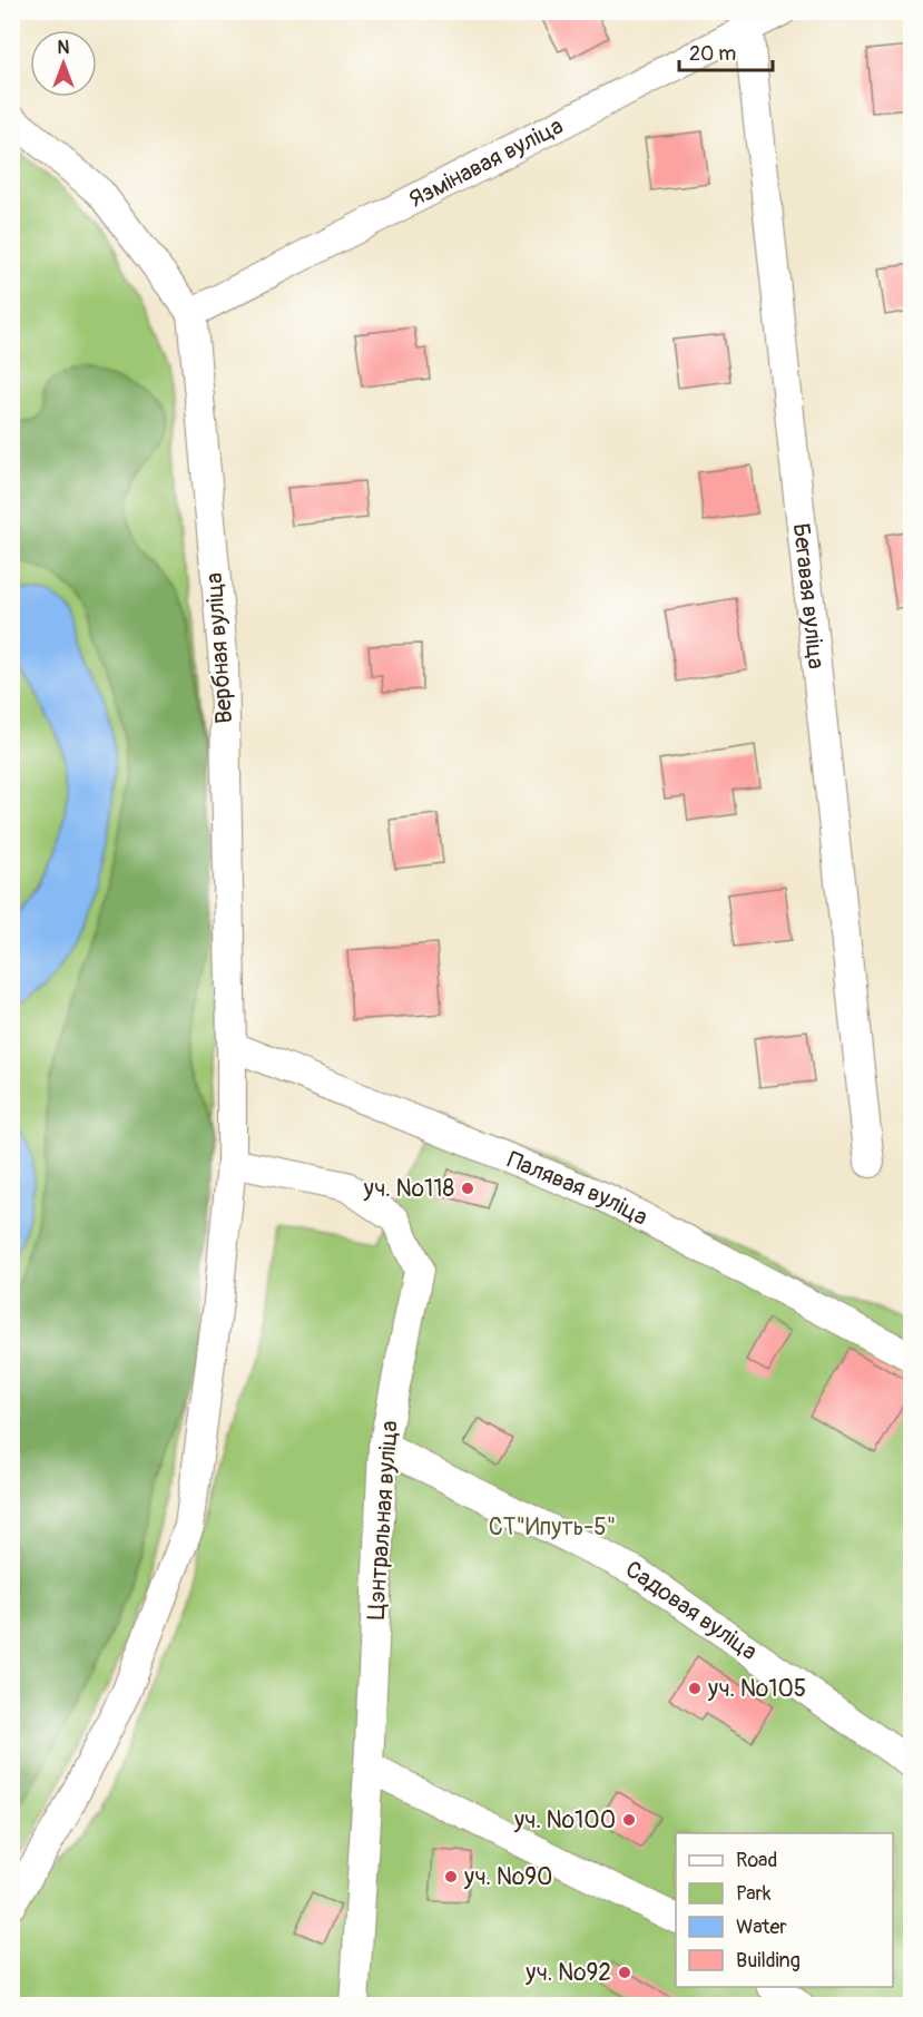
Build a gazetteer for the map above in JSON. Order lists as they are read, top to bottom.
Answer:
{
  "streets": {
    "street": [
      "Язмінавая вуліца",
      "Бегавая вуліца",
      "Вербная вуліца",
      "Палявая вуліца",
      "Цэнтральная вуліца",
      "Садовая вуліца"
    ]
  },
  "crossings": [
    ["Язмінавая вуліца", "Бегавая вуліца"],
    ["Язмінавая вуліца", "Вербная вуліца"],
    ["Вербная вуліца", "Палявая вуліца"],
    ["Вербная вуліца", "Цэнтральная вуліца"],
    ["Цэнтральная вуліца", "Садовая вуліца"]
  ],
  "parks": ["СТ\"Ипуть-5\""],
  "places": [
    "уч. №118",
    "уч. №105",
    "уч. №100",
    "уч. №90",
    "уч. №92"
  ],
  "legend": [
    "Road",
    "Park",
    "Water",
    "Building"
  ],
  "scale_bar": "20 m",
  "north": "top"
}
